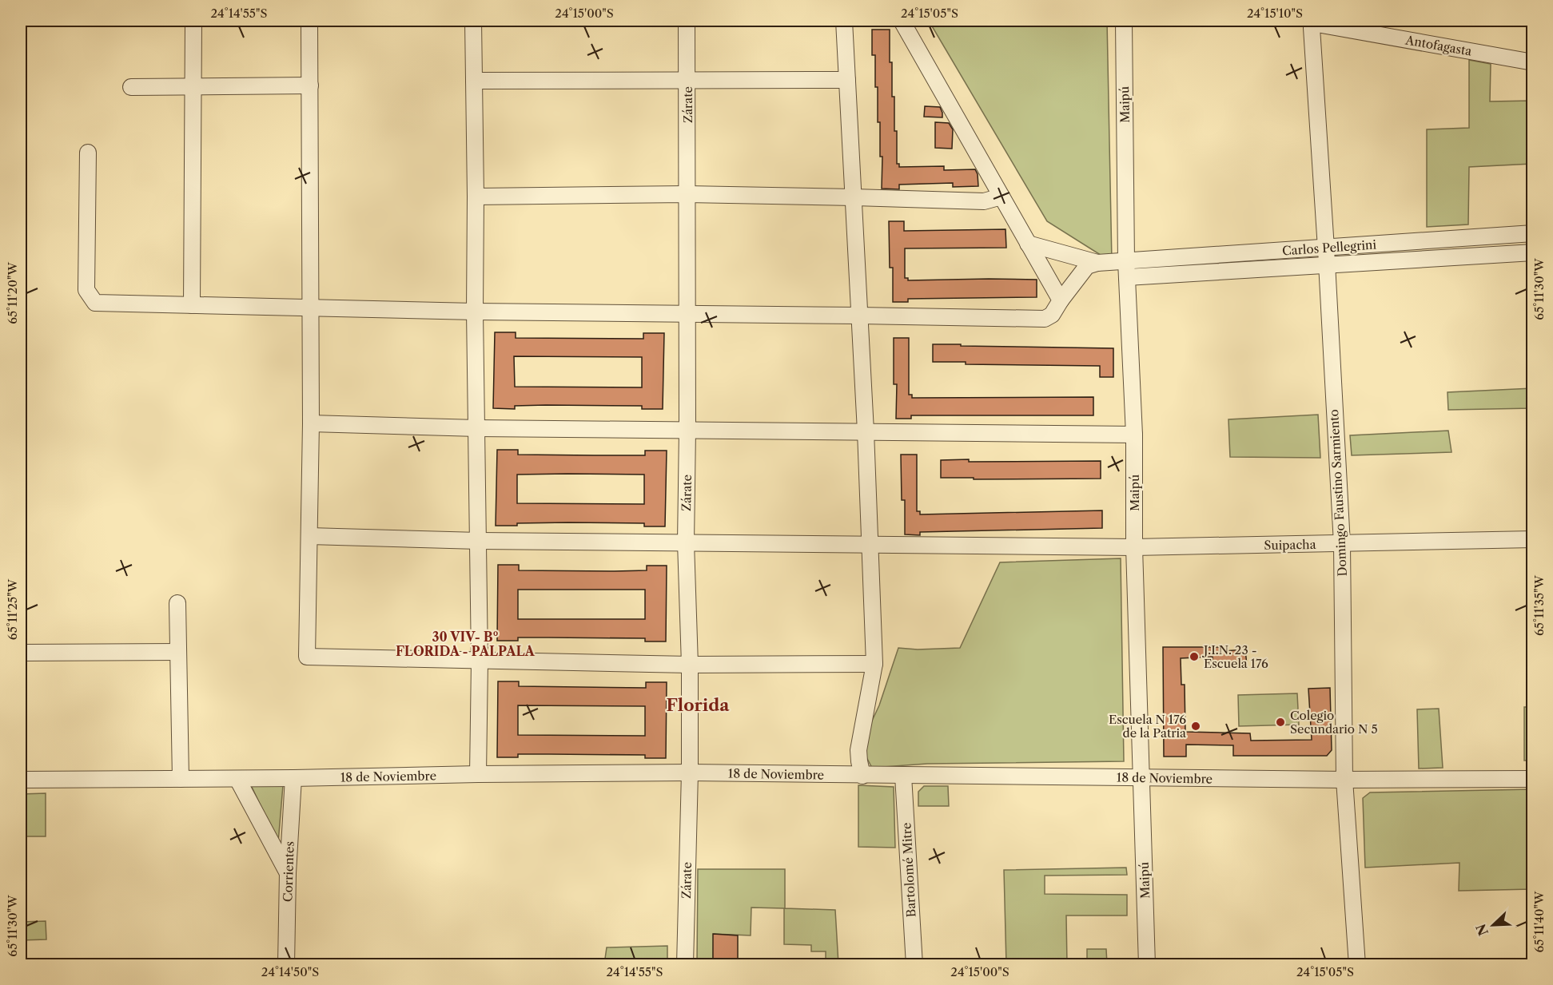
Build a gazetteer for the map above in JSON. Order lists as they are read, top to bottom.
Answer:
{
  "streets": {
    "street": [
      "Antofagasta",
      "Zárate",
      "Maipú",
      "Carlos Pellegrini",
      "Domingo Faustino Sarmiento",
      "Suipacha",
      "18 de Noviembre",
      "Bartolomé Mitre",
      "Corrientes"
    ]
  },
  "crossings": [
    ["Antofagasta", "Domingo Faustino Sarmiento"],
    ["Zárate", "Suipacha"],
    ["Zárate", "18 de Noviembre"],
    ["Maipú", "Carlos Pellegrini"],
    ["Maipú", "Suipacha"],
    ["Maipú", "18 de Noviembre"],
    ["Carlos Pellegrini", "Domingo Faustino Sarmiento"],
    ["Domingo Faustino Sarmiento", "Suipacha"],
    ["Domingo Faustino Sarmiento", "18 de Noviembre"],
    ["18 de Noviembre", "Bartolomé Mitre"],
    ["18 de Noviembre", "Corrientes"]
  ],
  "districts": ["30 VIV- Bº FLORIDA - PALPALA", "Florida"],
  "places": ["J.I.N. 23 - Escuela 176", "Colegio Secundario N 5", "Escuela N 176 de la Patria"],
  "north": "bottom left",
  "coordinates": [
    "24°14'55\"S",
    "24°15'00\"S",
    "24°15'05\"S",
    "24°15'10\"S",
    "65°11'30\"W",
    "65°11'20\"W",
    "65°11'35\"W",
    "65°11'25\"W",
    "65°11'40\"W",
    "24°14'50\"S"
  ]
}
